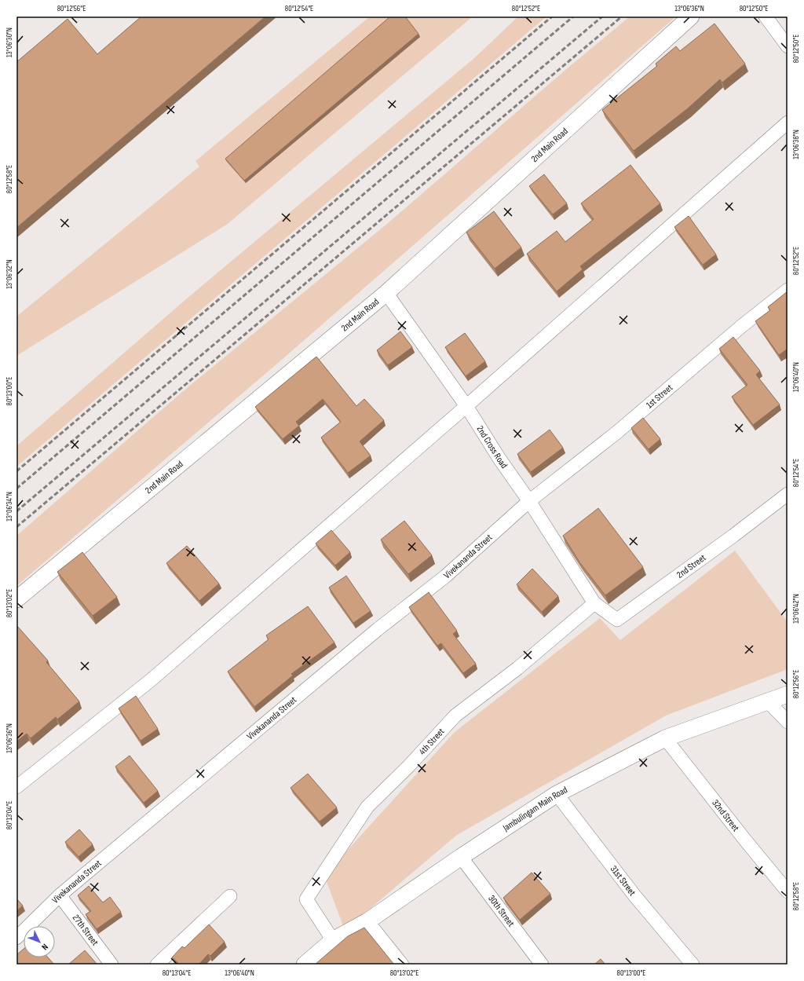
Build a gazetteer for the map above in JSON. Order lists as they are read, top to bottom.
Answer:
{
  "streets": {
    "street": [
      "2nd Main Road",
      "1st Street",
      "2nd Cross Road",
      "Vivekananda Street",
      "2nd Street",
      "4th Street",
      "Jambulingam Main Road",
      "32nd Street",
      "31st Street",
      "30th Street",
      "27th Street"
    ]
  },
  "crossings": [
    ["2nd Main Road", "2nd Cross Road"],
    ["1st Street", "2nd Cross Road"],
    ["1st Street", "Vivekananda Street"],
    ["2nd Cross Road", "Vivekananda Street"],
    ["2nd Cross Road", "2nd Street"],
    ["2nd Cross Road", "4th Street"],
    ["Vivekananda Street", "27th Street"],
    ["2nd Street", "4th Street"],
    ["4th Street", "Jambulingam Main Road"],
    ["Jambulingam Main Road", "32nd Street"],
    ["Jambulingam Main Road", "31st Street"],
    ["Jambulingam Main Road", "30th Street"]
  ],
  "north": "bottom right",
  "coordinates": [
    "80°12'56\"E",
    "80°12'54\"E",
    "80°12'52\"E",
    "13°06'36\"N",
    "80°12'50\"E",
    "13°06'30\"N",
    "13°06'38\"N",
    "80°12'58\"E",
    "13°06'32\"N",
    "13°06'40\"N",
    "80°13'00\"E",
    "13°06'34\"N",
    "80°13'02\"E",
    "13°06'42\"N",
    "80°13'04\"E"
  ]
}
